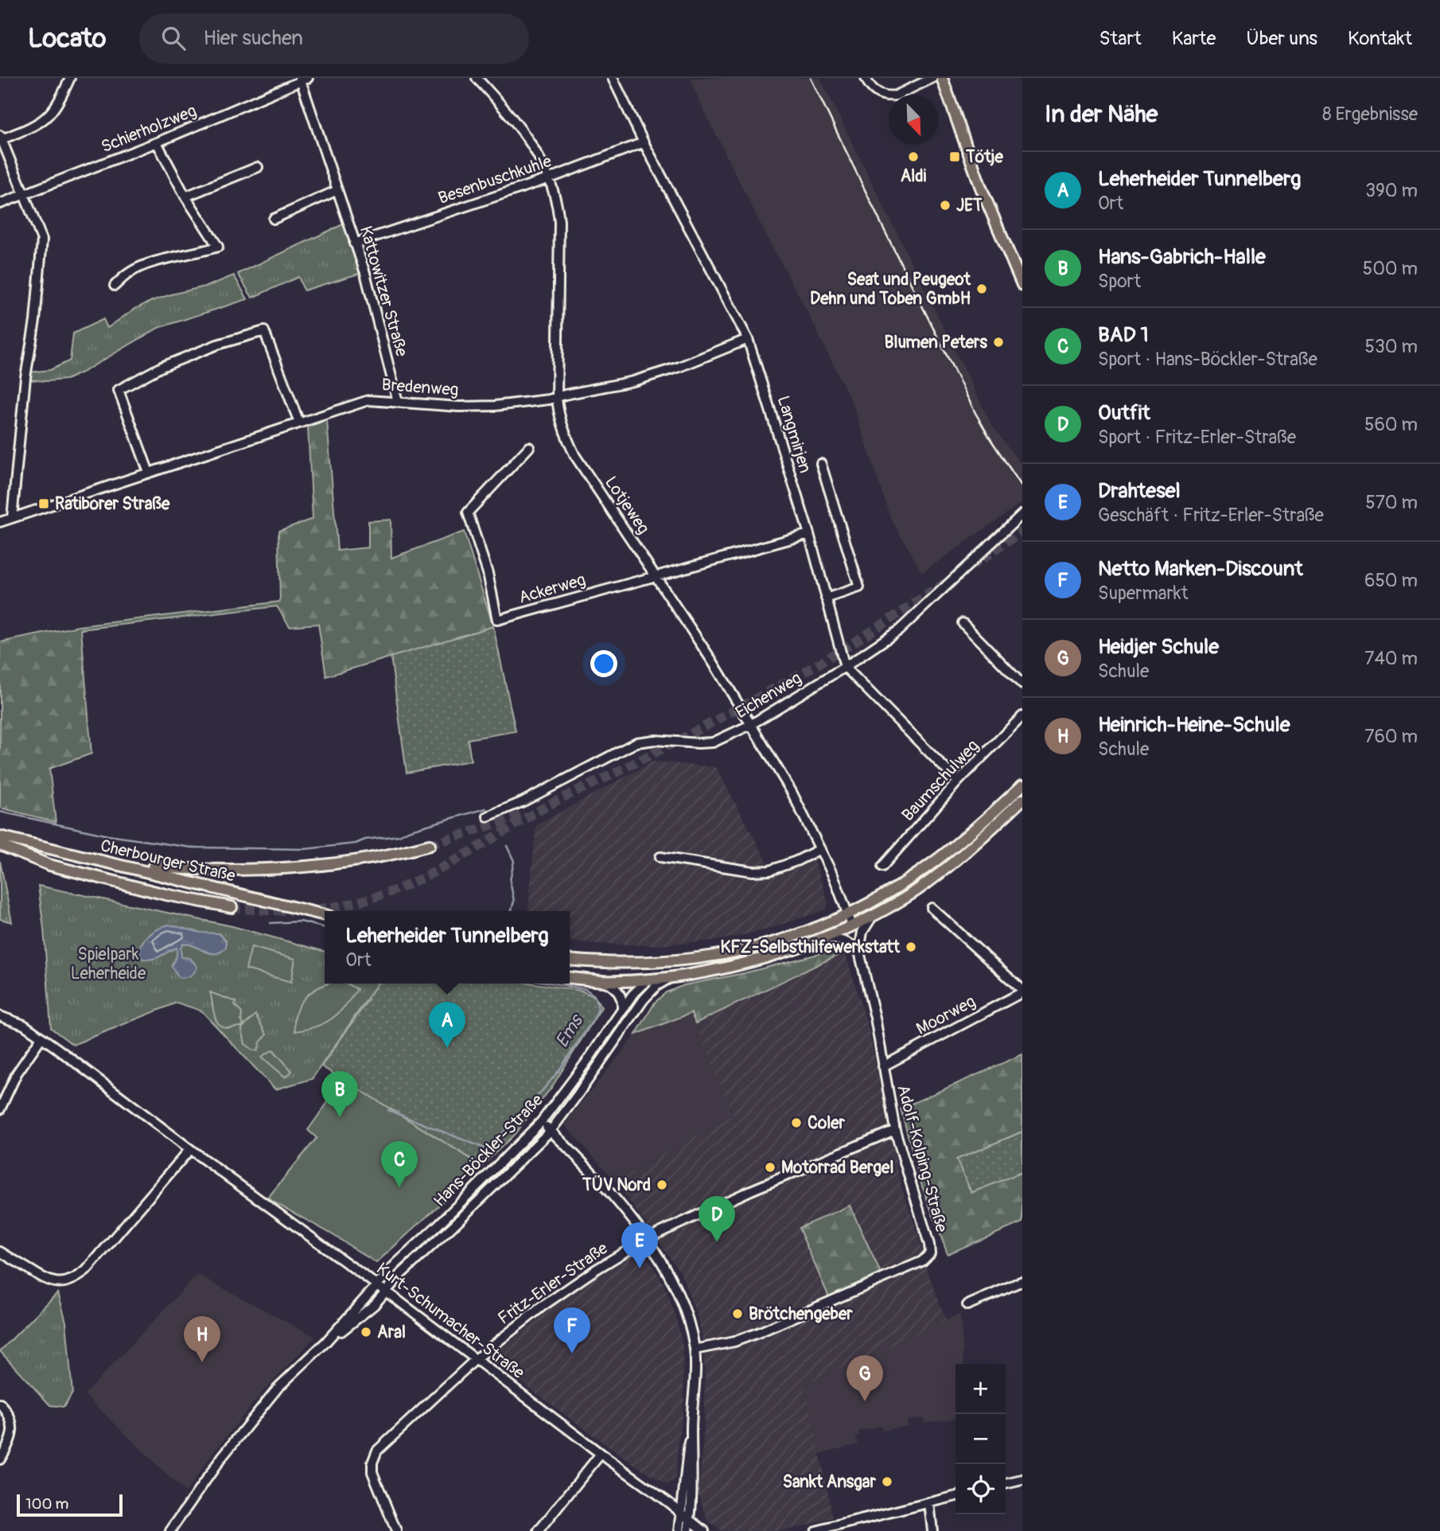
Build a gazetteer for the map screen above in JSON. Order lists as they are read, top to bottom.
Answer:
{
  "streets": {
    "main road": ["Cherbourger Straße"],
    "street": [
      "Schierholzweg",
      "Besenbuschkuhle",
      "Kattowitzer Straße",
      "Bredenweg",
      "Langmirjen",
      "Lotjeweg",
      "Ackerweg",
      "Eichenweg",
      "Baumschulweg",
      "Moorweg",
      "Hans-Böckler-Straße",
      "Adolf-Kolping-Straße",
      "Fritz-Erler-Straße",
      "Kurt-Schumacher-Straße"
    ]
  },
  "crossings": [
    ["Schierholzweg", "Kattowitzer Straße"],
    ["Besenbuschkuhle", "Kattowitzer Straße"],
    ["Besenbuschkuhle", "Langmirjen"],
    ["Besenbuschkuhle", "Lotjeweg"],
    ["Kattowitzer Straße", "Bredenweg"],
    ["Bredenweg", "Langmirjen"],
    ["Bredenweg", "Lotjeweg"],
    ["Langmirjen", "Ackerweg"],
    ["Langmirjen", "Eichenweg"],
    ["Langmirjen", "Baumschulweg"],
    ["Lotjeweg", "Ackerweg"],
    ["Lotjeweg", "Eichenweg"],
    ["Moorweg", "Adolf-Kolping-Straße"],
    ["Hans-Böckler-Straße", "Kurt-Schumacher-Straße"],
    ["Adolf-Kolping-Straße", "Fritz-Erler-Straße"],
    ["Fritz-Erler-Straße", "Kurt-Schumacher-Straße"]
  ],
  "water": ["Ems"],
  "parks": ["Spielpark Leherheide"],
  "places": {
    "other": [
      "Aldi",
      "JET",
      "Seat und Peugeot Dehn und Toben GmbH",
      "Blumen Peters",
      "KFZ-Selbsthilfewerkstatt",
      "Coler",
      "Motorrad Bergel",
      "TÜV Nord",
      "Brötchengeber",
      "Aral",
      "Sankt Ansgar"
    ],
    "transit": ["Tötje", "Ratiborer Straße"]
  },
  "scale_bar": "100 m",
  "north": "bottom right",
  "page": {
    "header": "Locato",
    "search": "Hier suchen",
    "nav": [
      "Start",
      "Karte",
      "Über uns",
      "Kontakt"
    ],
    "heading": ["In der Nähe", "8 Ergebnisse"],
    "list": [
      {
        "mark": "A",
        "name": "Leherheider Tunnelberg",
        "note": "Ort",
        "value": "390 m"
      },
      {
        "mark": "B",
        "name": "Hans-Gabrich-Halle",
        "note": "Sport",
        "value": "500 m"
      },
      {
        "mark": "C",
        "name": "BAD 1",
        "note": "Sport · Hans-Böckler-Straße",
        "value": "530 m"
      },
      {
        "mark": "D",
        "name": "Outfit",
        "note": "Sport · Fritz-Erler-Straße",
        "value": "560 m"
      },
      {
        "mark": "E",
        "name": "Drahtesel",
        "note": "Geschäft · Fritz-Erler-Straße",
        "value": "570 m"
      },
      {
        "mark": "F",
        "name": "Netto Marken-Discount",
        "note": "Supermarkt",
        "value": "650 m"
      },
      {
        "mark": "G",
        "name": "Heidjer Schule",
        "note": "Schule",
        "value": "740 m"
      },
      {
        "mark": "H",
        "name": "Heinrich-Heine-Schule",
        "note": "Schule",
        "value": "760 m"
      }
    ],
    "popup": ["Leherheider Tunnelberg", "Ort"],
    "pins": [
      "A",
      "B",
      "C",
      "D",
      "E",
      "F",
      "H",
      "G"
    ],
    "map_buttons": ["+", "−"],
    "scale": "100 m"
  }
}
